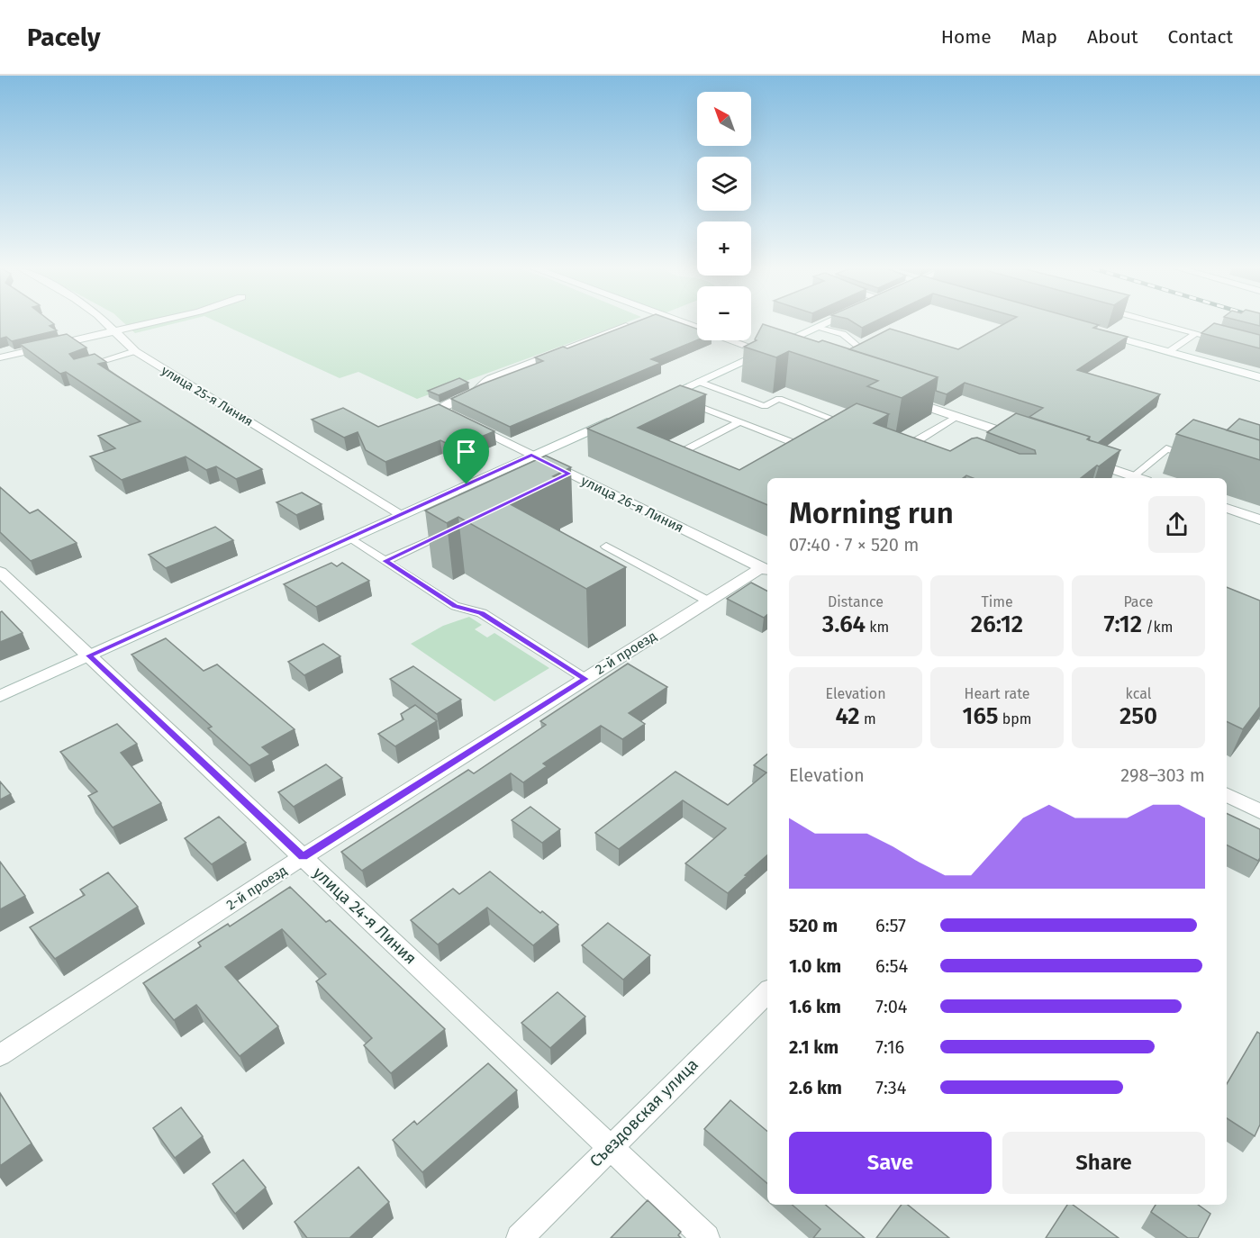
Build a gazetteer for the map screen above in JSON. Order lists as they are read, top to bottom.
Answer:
{
  "streets": {
    "street": [
      "улица 25-я Линия",
      "улица 26-я Линия",
      "2-й проезд",
      "улица 24-я Линия",
      "Съездовская улица"
    ]
  },
  "crossings": [
    ["улица 26-я Линия", "2-й проезд"],
    ["2-й проезд", "улица 24-я Линия"],
    ["улица 24-я Линия", "Съездовская улица"]
  ],
  "north": "top left",
  "page": {
    "header": "Pacely",
    "nav": [
      "Home",
      "Map",
      "About",
      "Contact"
    ],
    "map_buttons": ["+", "−"],
    "heading": ["Morning run", "07:40 · 7 × 520 m"],
    "stats": [
      ["Distance", "3.64 km"],
      ["Time", "26:12"],
      ["Pace", "7:12 /km"],
      ["Elevation", "42 m"],
      ["Heart rate", "165 bpm"],
      ["kcal", "250"]
    ],
    "chart": ["Elevation", "298–303 m"],
    "list": [
      {
        "name": "520 m",
        "note": "6:57"
      },
      {
        "name": "1.0 km",
        "note": "6:54"
      },
      {
        "name": "1.6 km",
        "note": "7:04"
      },
      {
        "name": "2.1 km",
        "note": "7:16"
      },
      {
        "name": "2.6 km",
        "note": "7:34"
      }
    ],
    "buttons": ["Save", "Share"]
  }
}
